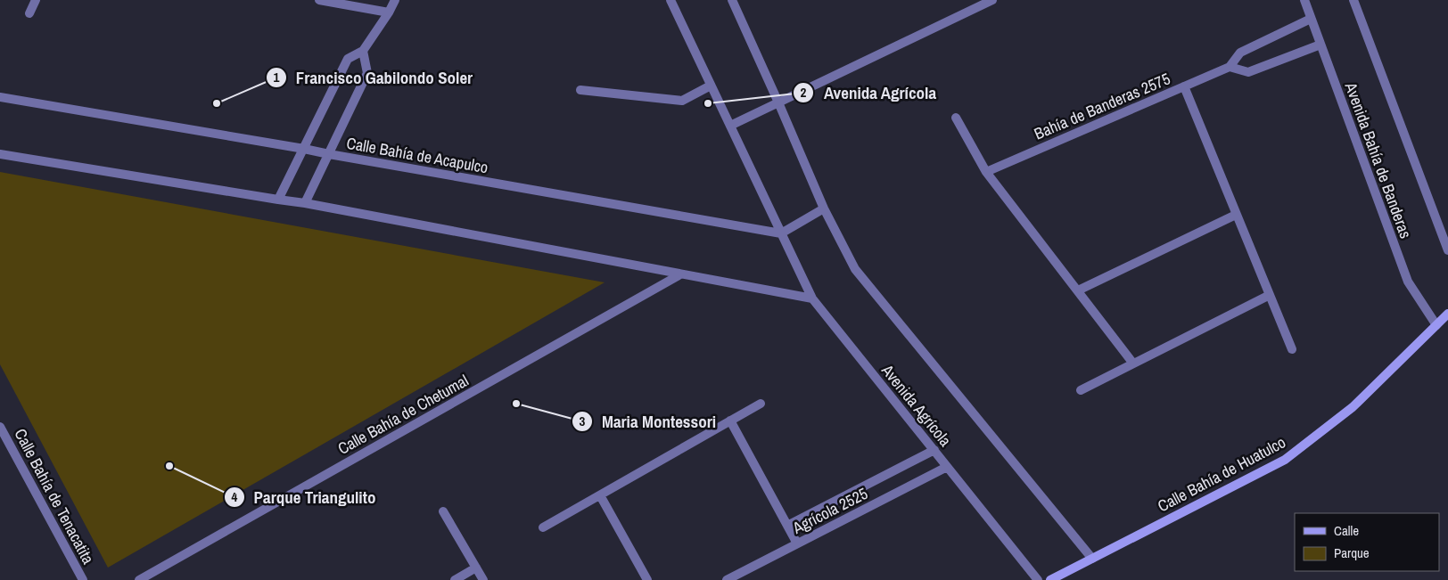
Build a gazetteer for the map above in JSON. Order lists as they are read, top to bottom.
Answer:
{
  "streets": {
    "street": [
      "Bahía de Banderas 2575",
      "Calle Bahía de Acapulco",
      "Avenida Bahía de Banderas",
      "Avenida Agrícola",
      "Calle Bahía de Chetumal",
      "Calle Bahía de Huatulco",
      "Calle Bahía de Tenacatita",
      "Agrícola 2525"
    ]
  },
  "crossings": [
    ["Bahía de Banderas 2575", "Avenida Bahía de Banderas"],
    ["Calle Bahía de Acapulco", "Avenida Agrícola"],
    ["Avenida Bahía de Banderas", "Calle Bahía de Huatulco"],
    ["Avenida Agrícola", "Agrícola 2525"]
  ],
  "places": [
    "Francisco Gabilondo Soler",
    "Avenida Agrícola",
    "Maria Montessori",
    "Parque Triangulito"
  ],
  "legend": ["Calle", "Parque"]
}
